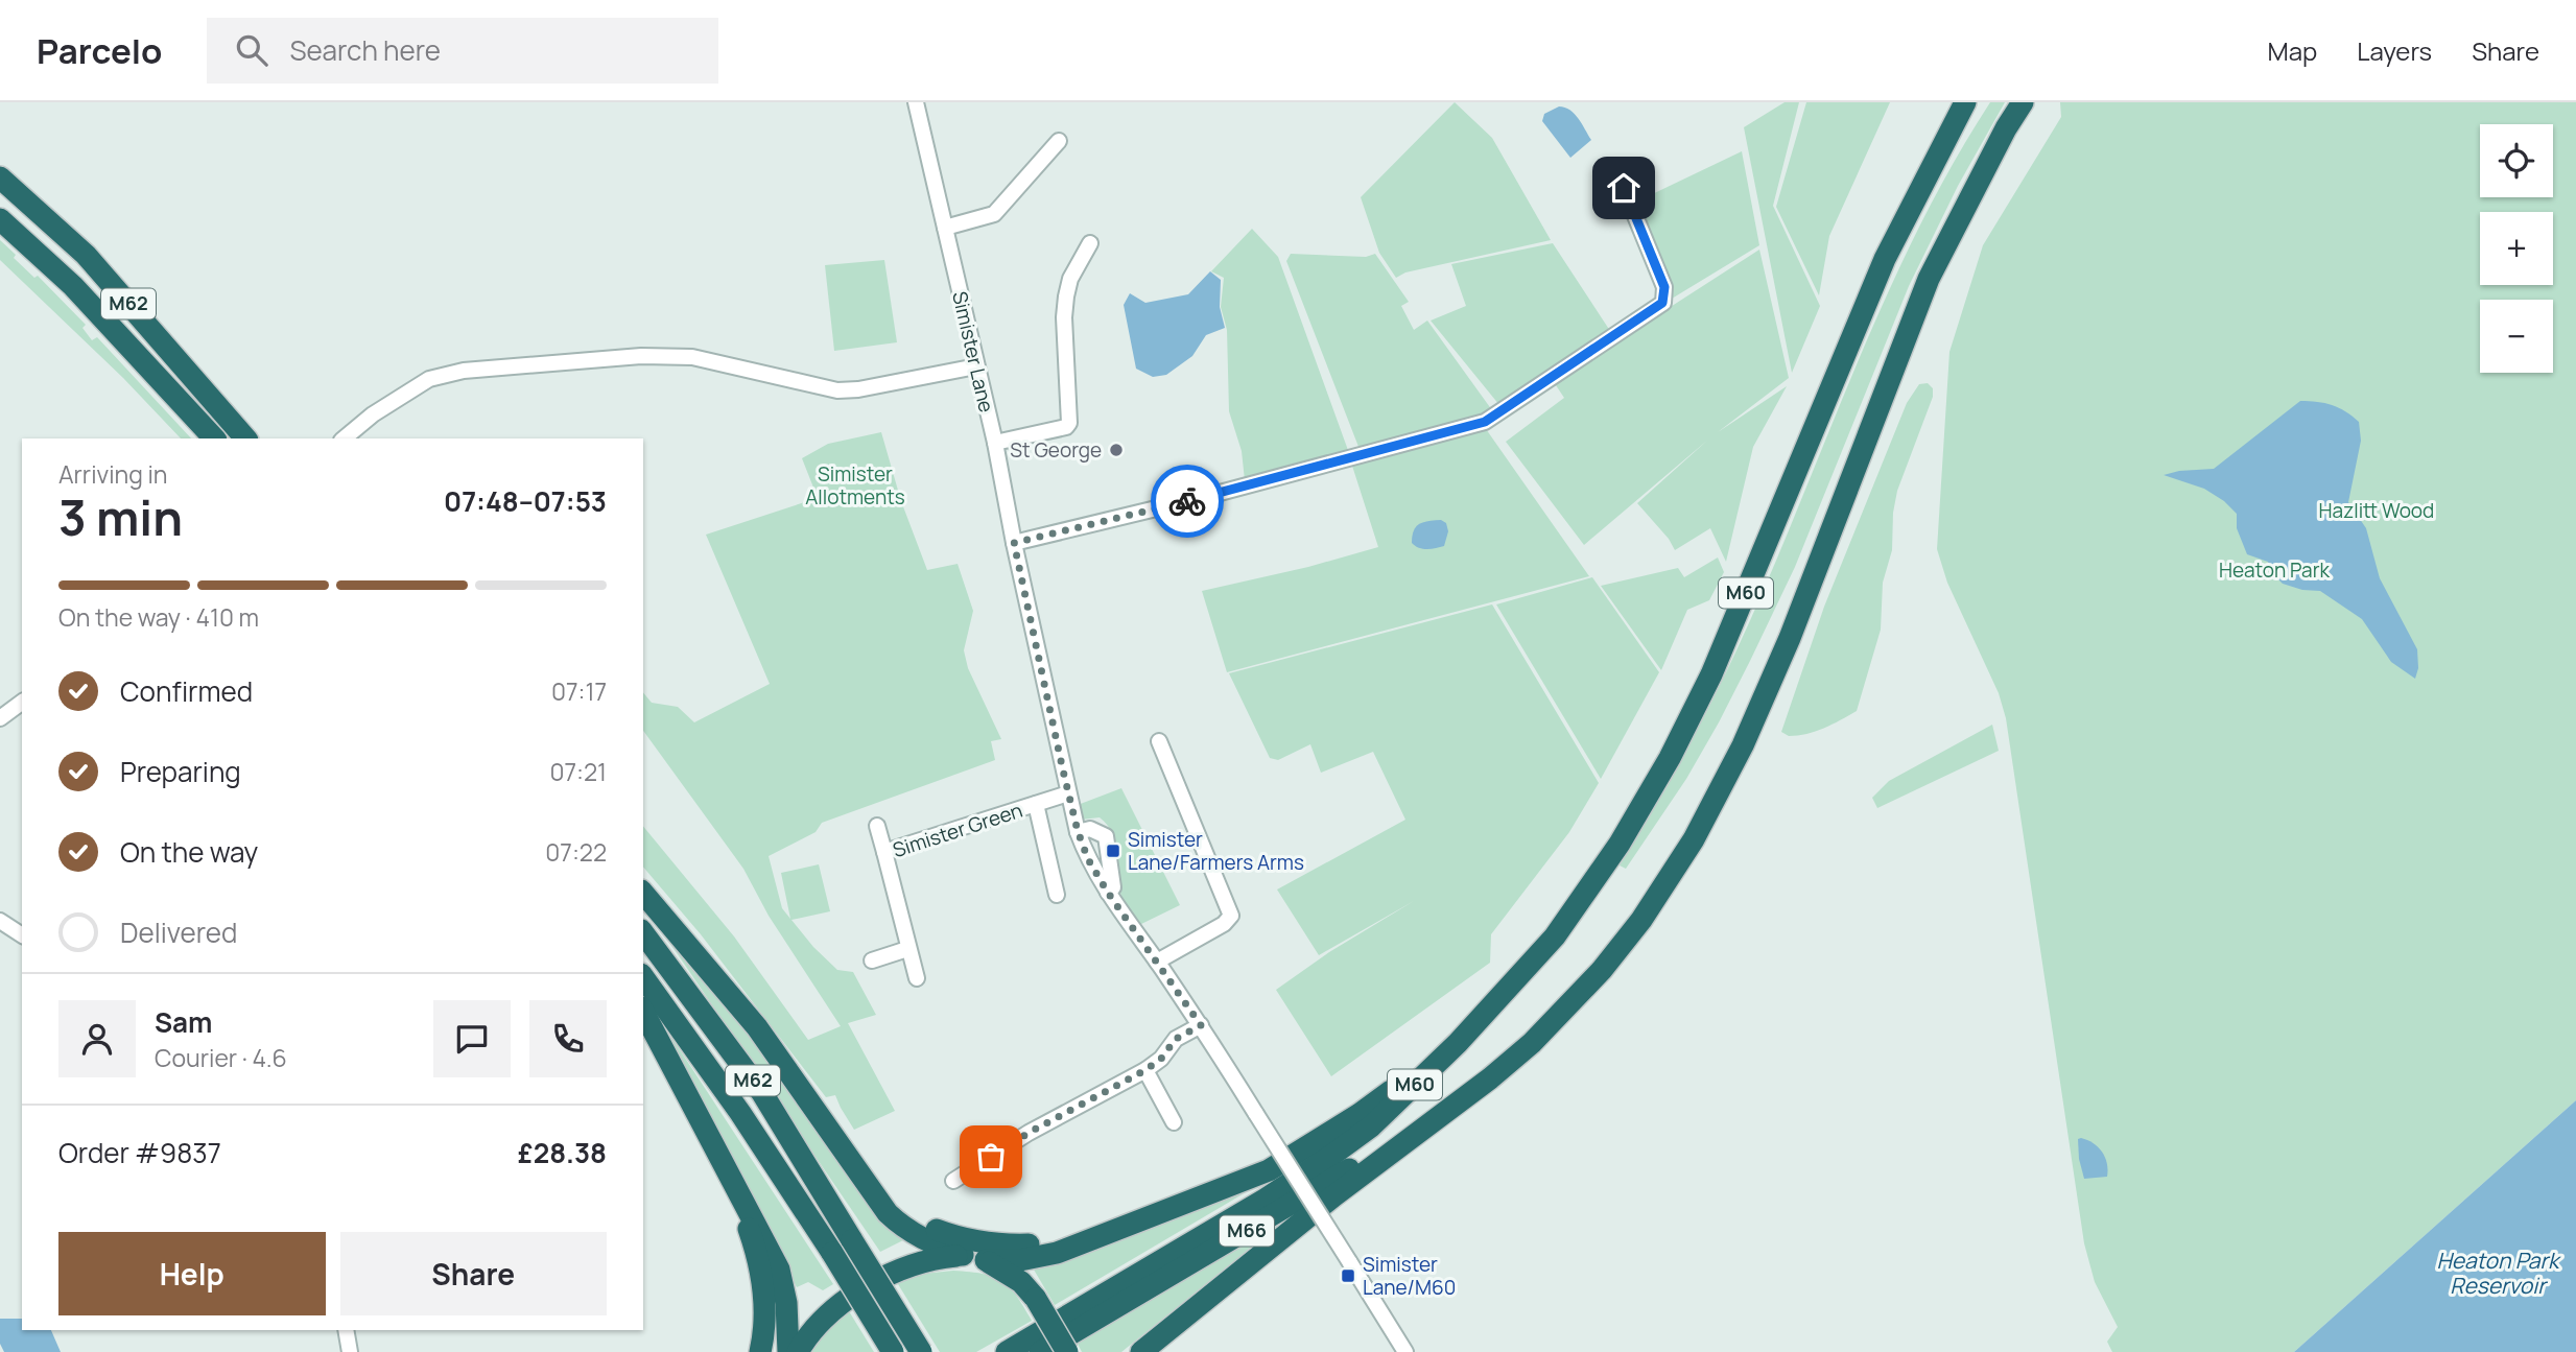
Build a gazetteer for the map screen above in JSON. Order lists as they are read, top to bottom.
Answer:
{
  "streets": {
    "highway": ["M62", "M60", "M66"],
    "street": ["Simister Lane", "Simister Green"]
  },
  "crossings": [
    ["Simister Lane", "Simister Green"],
    ["M60", "M66"]
  ],
  "water": ["Heaton Park Reservoir"],
  "parks": ["Simister Allotments", "Hazlitt Wood", "Heaton Park"],
  "places": {
    "other": ["St George"],
    "transit": ["Simister Lane/Farmers Arms", "Simister Lane/M60"]
  },
  "page": {
    "header": "Parcelo",
    "search": "Search here",
    "nav": ["Map", "Layers", "Share"],
    "map_buttons": ["+", "−"],
    "heading": ["3 min", "Arriving in", "07:48–07:53"],
    "panel": [
      "Sam",
      "Courier · 4.6",
      "Order #9837",
      "£28.38"
    ],
    "bar": "On the way · 410 m",
    "list": [
      ["Confirmed", "07:17"],
      ["Preparing", "07:21"],
      ["On the way", "07:22"],
      "Delivered"
    ],
    "buttons": ["Help", "Share"]
  }
}
